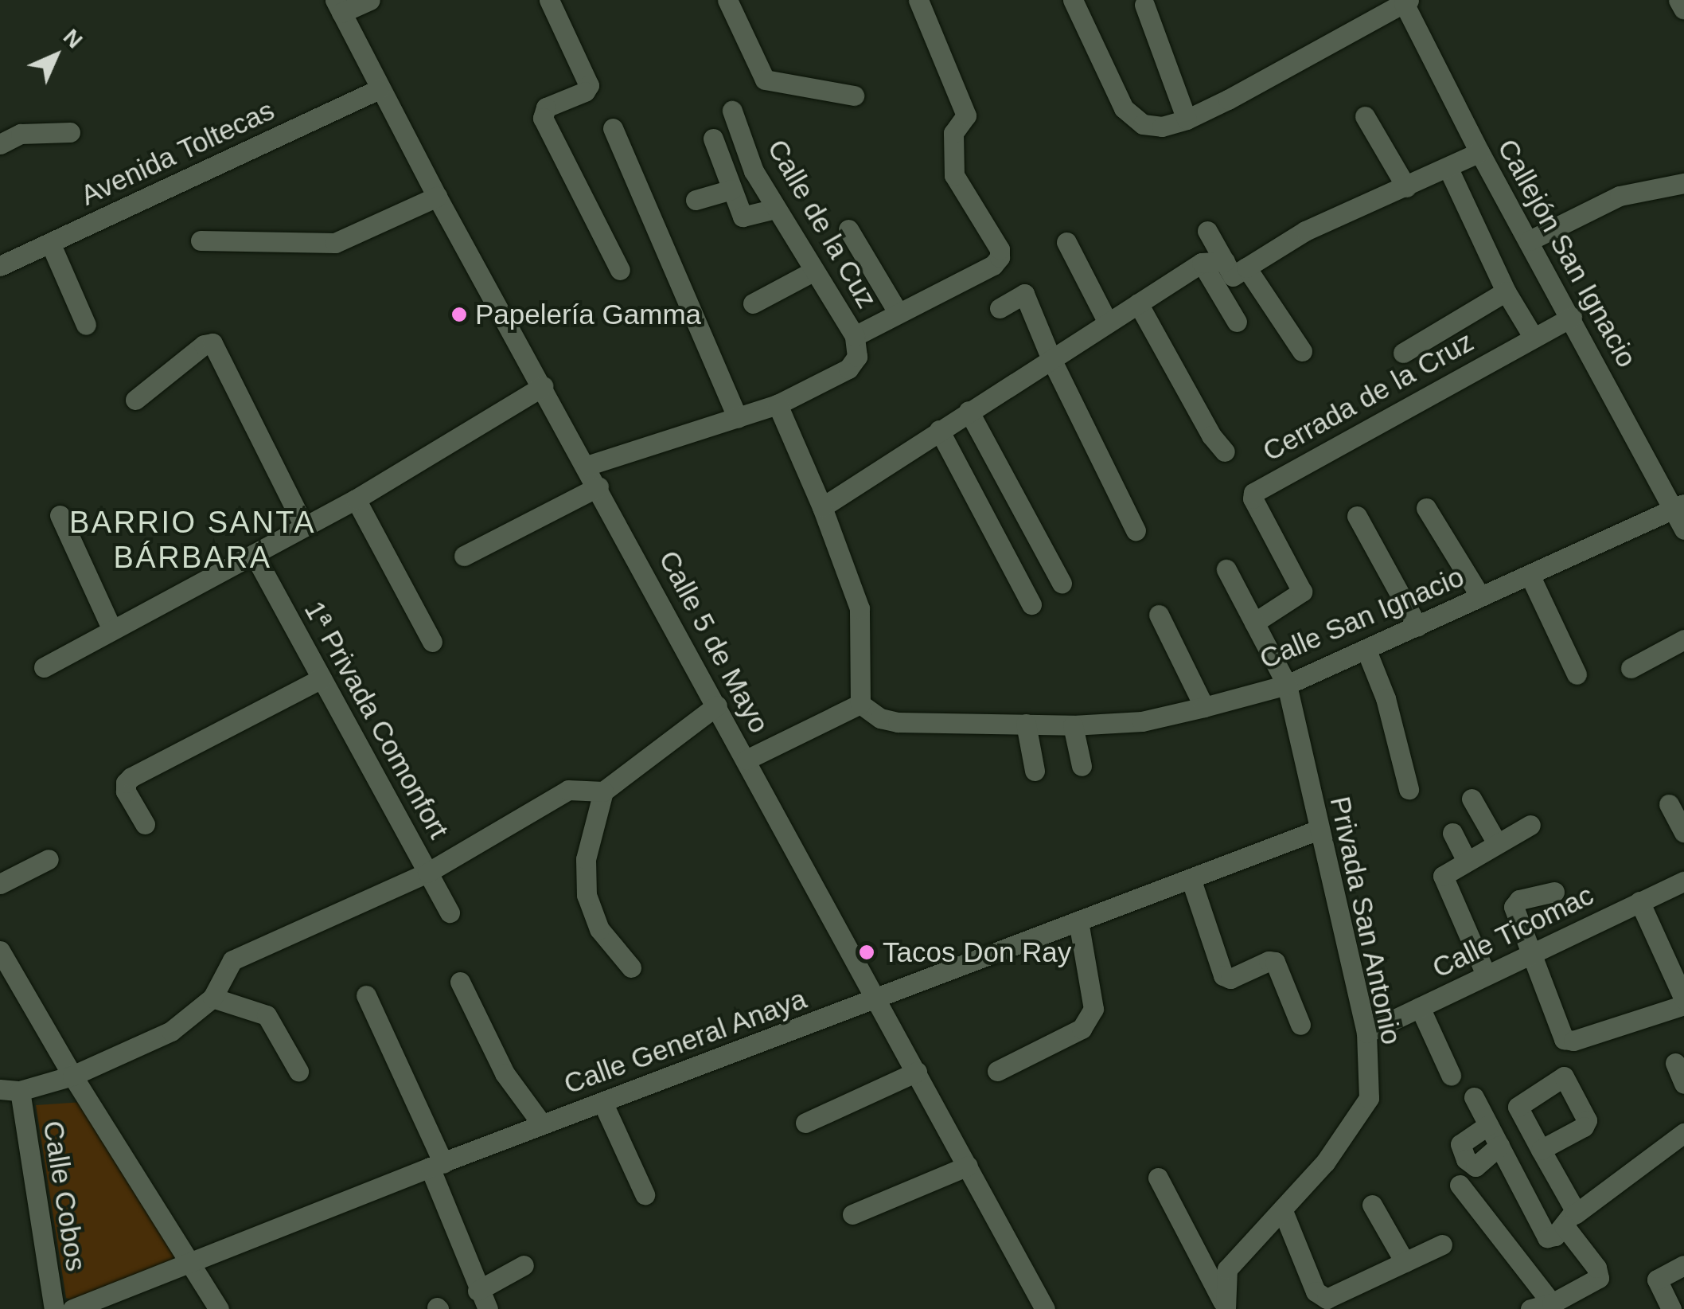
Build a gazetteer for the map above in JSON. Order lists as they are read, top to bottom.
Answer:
{
  "streets": {
    "street": [
      "Avenida Toltecas",
      "Calle de la Cuz",
      "Callejón San Ignacio",
      "Cerrada de la Cruz",
      "Calle San Ignacio",
      "Calle 5 de Mayo",
      "1ª Privada Comonfort",
      "Privada San Antonio",
      "Calle Ticomac",
      "Calle General Anaya",
      "Calle Cobos"
    ]
  },
  "crossings": [
    ["Avenida Toltecas", "Calle 5 de Mayo"],
    ["Calle de la Cuz", "Calle 5 de Mayo"],
    ["Callejón San Ignacio", "Calle San Ignacio"],
    ["Cerrada de la Cruz", "Privada San Antonio"],
    ["Calle San Ignacio", "Privada San Antonio"],
    ["Calle 5 de Mayo", "Calle General Anaya"],
    ["Privada San Antonio", "Calle Ticomac"],
    ["Privada San Antonio", "Calle General Anaya"]
  ],
  "districts": ["BARRIO SANTA BÁRBARA"],
  "places": ["Papelería Gamma", "Tacos Don Ray"],
  "north": "top right"
}
